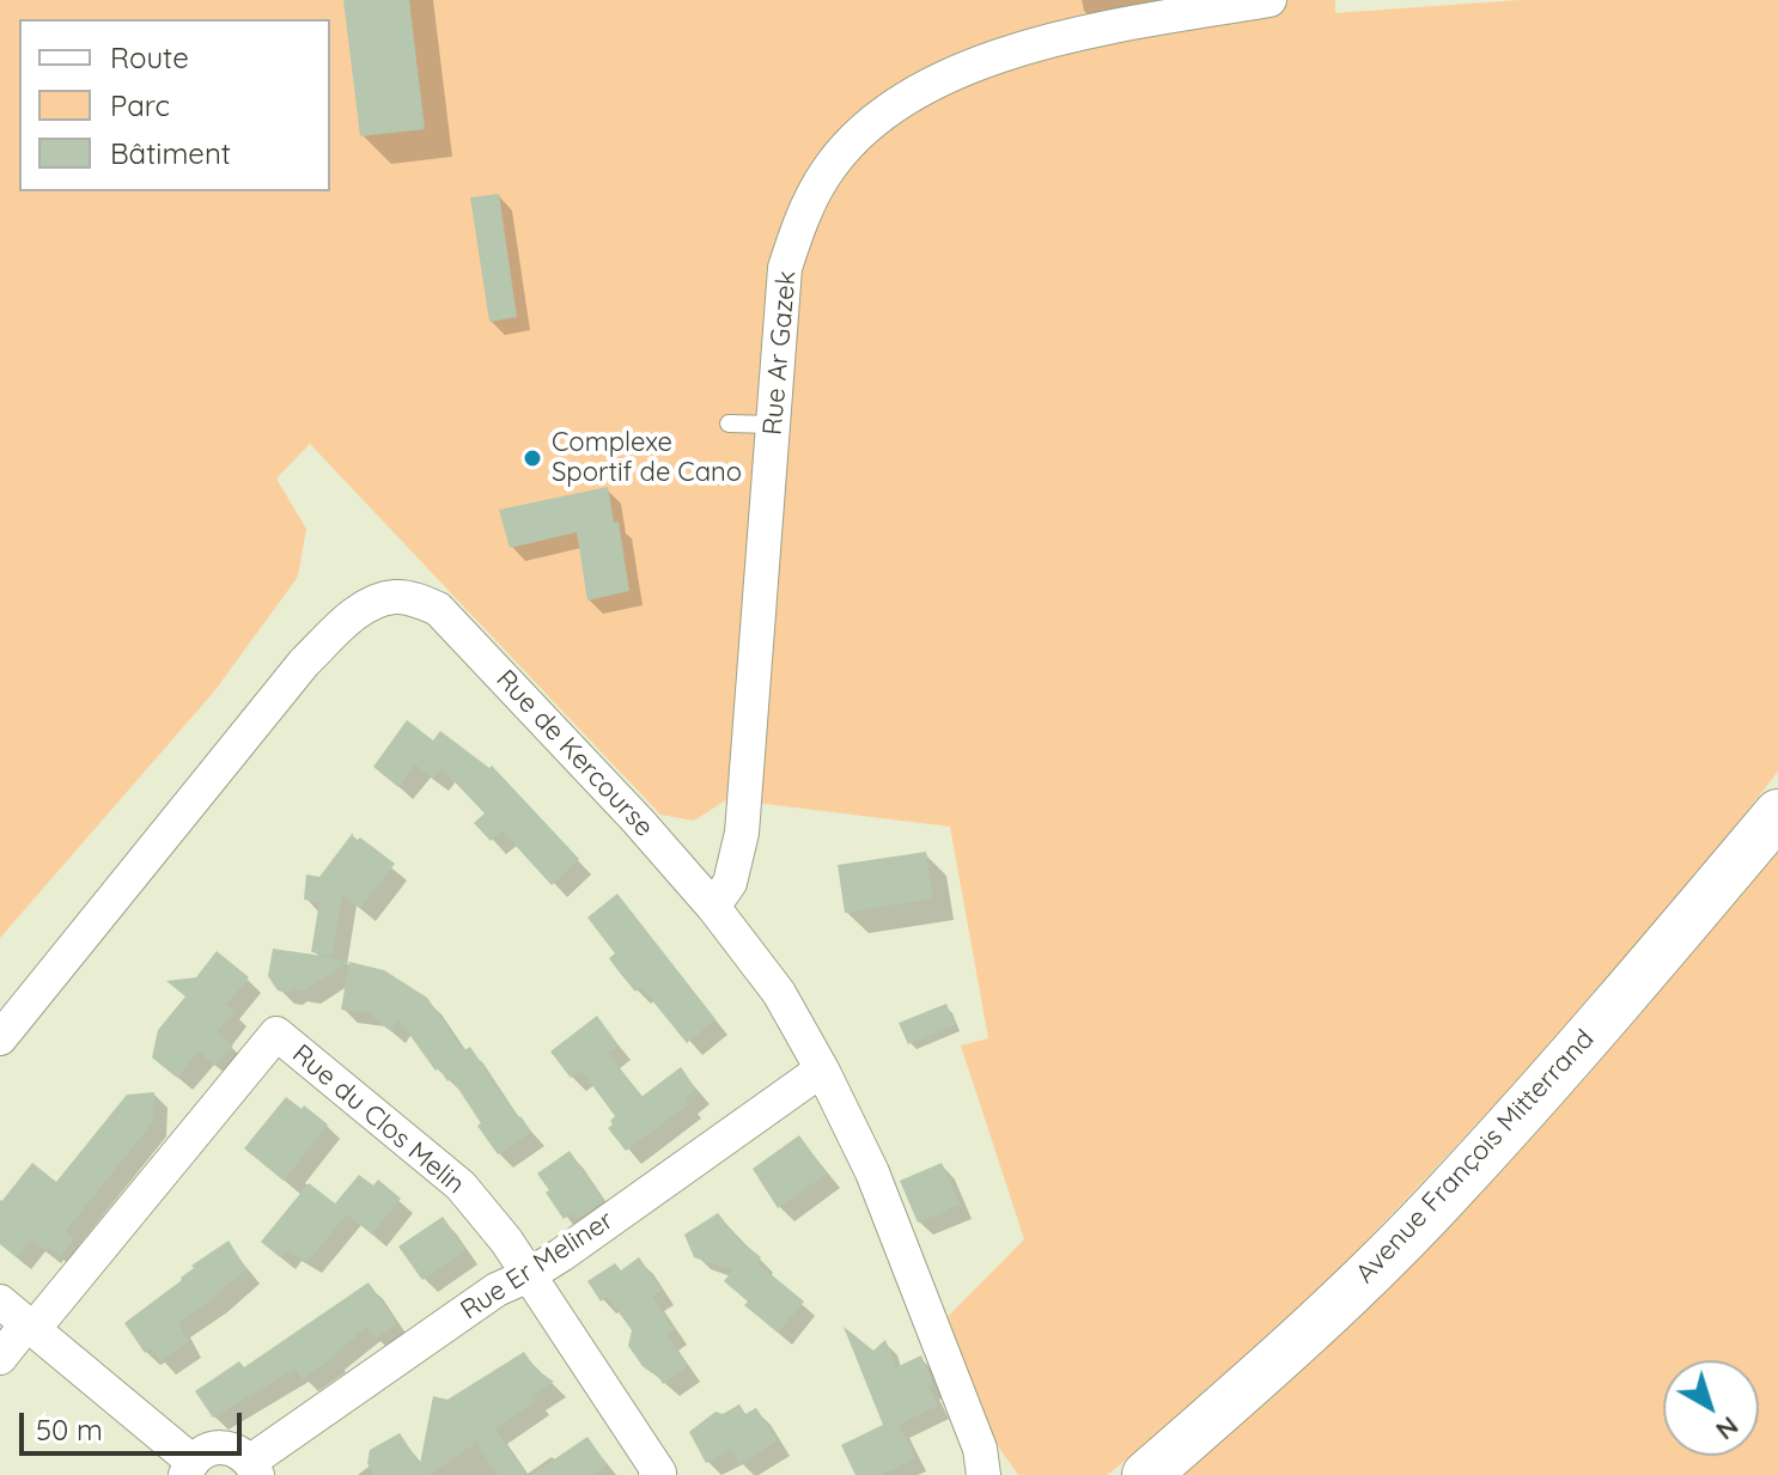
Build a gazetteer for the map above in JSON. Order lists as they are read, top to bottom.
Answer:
{
  "streets": {
    "main road": ["Avenue François Mitterrand"],
    "street": [
      "Rue Ar Gazek",
      "Rue de Kercourse",
      "Rue du Clos Melin",
      "Rue Er Meliner"
    ]
  },
  "crossings": [
    ["Rue Ar Gazek", "Rue de Kercourse"],
    ["Rue de Kercourse", "Rue Er Meliner"],
    ["Rue du Clos Melin", "Rue Er Meliner"]
  ],
  "places": ["Complexe Sportif de Cano"],
  "legend": ["Route", "Parc", "Bâtiment"],
  "scale_bar": "50 m",
  "north": "bottom right"
}
